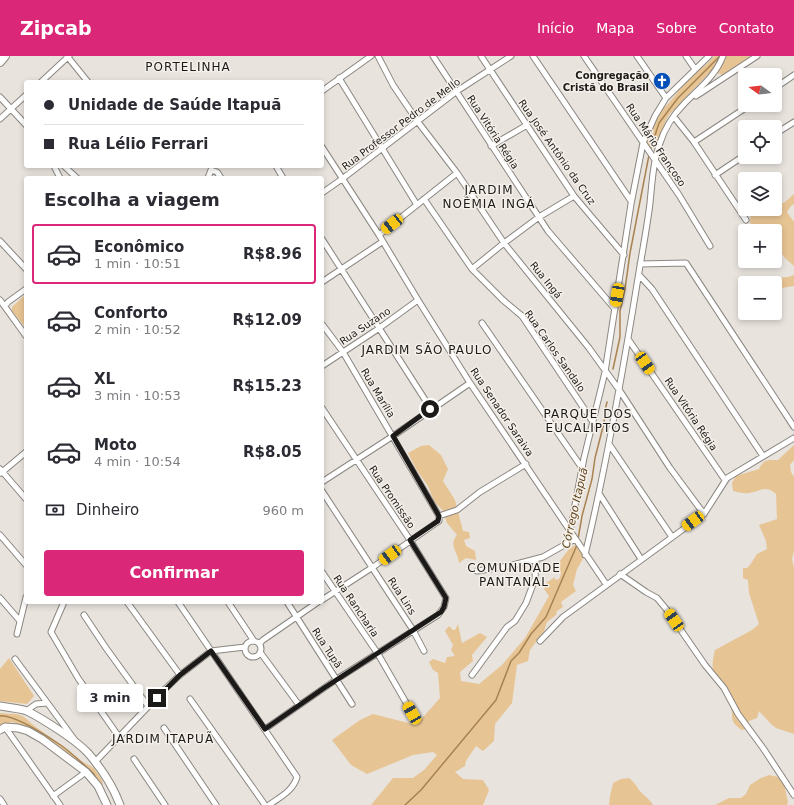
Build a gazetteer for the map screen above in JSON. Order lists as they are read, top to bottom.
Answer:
{
  "streets": {
    "street": [
      "Rua Professor Pedro de Mello",
      "Rua Vitória Régia",
      "Rua Mário Françoso",
      "Rua José Antônio da Cruz",
      "Rua Ingá",
      "Rua Suzano",
      "Rua Carlos Sandalo",
      "Rua Marília",
      "Rua Senador Saraiva",
      "Rua Promissão",
      "Rua Lins",
      "Rua Rancharia",
      "Rua Tupã"
    ]
  },
  "crossings": [
    ["Rua Professor Pedro de Mello", "Rua Vitória Régia"],
    ["Rua Professor Pedro de Mello", "Rua José Antônio da Cruz"],
    ["Rua Professor Pedro de Mello", "Rua Ingá"],
    ["Rua Professor Pedro de Mello", "Rua Senador Saraiva"],
    ["Rua Suzano", "Rua Marília"],
    ["Rua Suzano", "Rua Senador Saraiva"],
    ["Rua Promissão", "Rua Lins"]
  ],
  "districts": [
    "PORTELINHA",
    "JARDIM NOÊMIA INGÁ",
    "JARDIM SÃO PAULO",
    "PARQUE DOS EUCALIPTOS",
    "COMUNIDADE PANTANAL",
    "JARDIM ITAPUÃ"
  ],
  "water": ["Córrego Itapuã"],
  "places": {
    "church": ["Congregação Cristã do Brasil"]
  },
  "north": "left",
  "page": {
    "header": "Zipcab",
    "nav": [
      "Início",
      "Mapa",
      "Sobre",
      "Contato"
    ],
    "map_buttons": ["+", "−"],
    "banner": ["Unidade de Saúde Itapuã", "Rua Lélio Ferrari"],
    "heading": "Escolha a viagem",
    "list": [
      {
        "name": "Econômico",
        "note": "1 min · 10:51",
        "value": "R$8.96"
      },
      {
        "name": "Conforto",
        "note": "2 min · 10:52",
        "value": "R$12.09"
      },
      {
        "name": "XL",
        "note": "3 min · 10:53",
        "value": "R$15.23"
      },
      {
        "name": "Moto",
        "note": "4 min · 10:54",
        "value": "R$8.05"
      }
    ],
    "pay": ["Dinheiro", "960 m"],
    "buttons": "Confirmar",
    "bubble": "3 min"
  }
}
